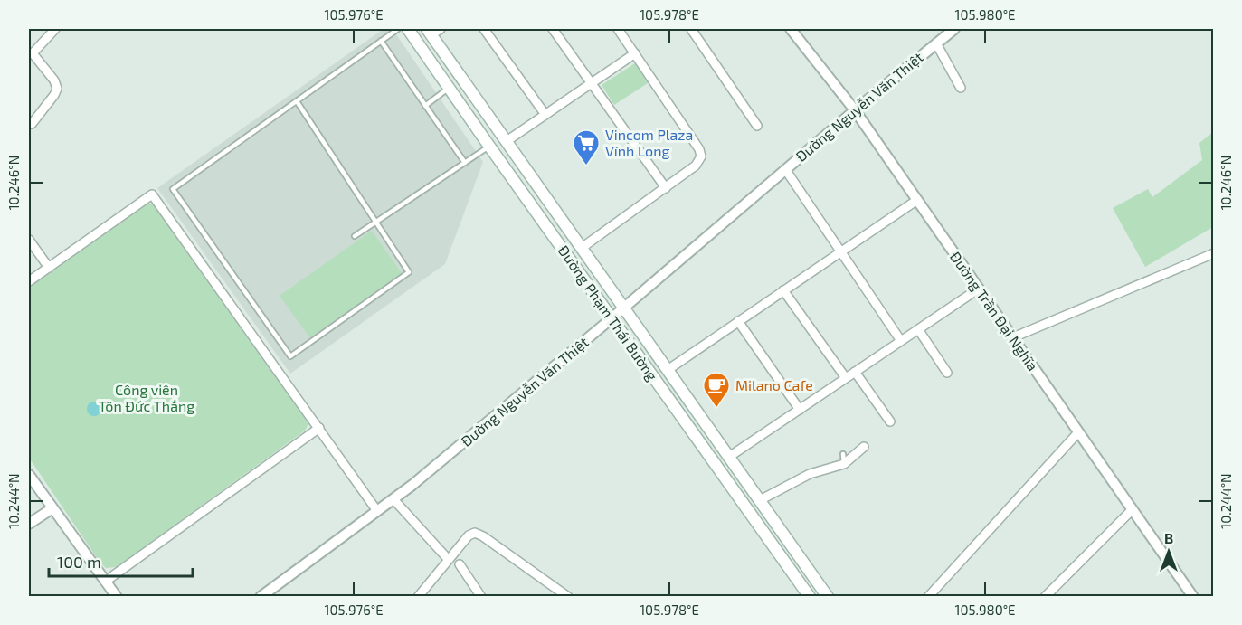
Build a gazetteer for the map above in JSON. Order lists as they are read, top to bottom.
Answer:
{
  "streets": {
    "main road": ["Đường Phạm Thái Bường"],
    "street": ["Đường Nguyễn Văn Thiệt", "Đường Trần Đại Nghĩa"]
  },
  "crossings": [
    ["Đường Nguyễn Văn Thiệt", "Đường Trần Đại Nghĩa"],
    ["Đường Nguyễn Văn Thiệt", "Đường Phạm Thái Bường"]
  ],
  "parks": ["Công viên Tôn Đức Thắng"],
  "places": {
    "supermarket": ["Vincom Plaza Vĩnh Long"],
    "cafe": ["Milano Cafe"]
  },
  "scale_bar": "100 m",
  "north": "top",
  "coordinates": [
    "105.976°E",
    "105.978°E",
    "105.980°E",
    "10.246°N",
    "10.244°N"
  ]
}
